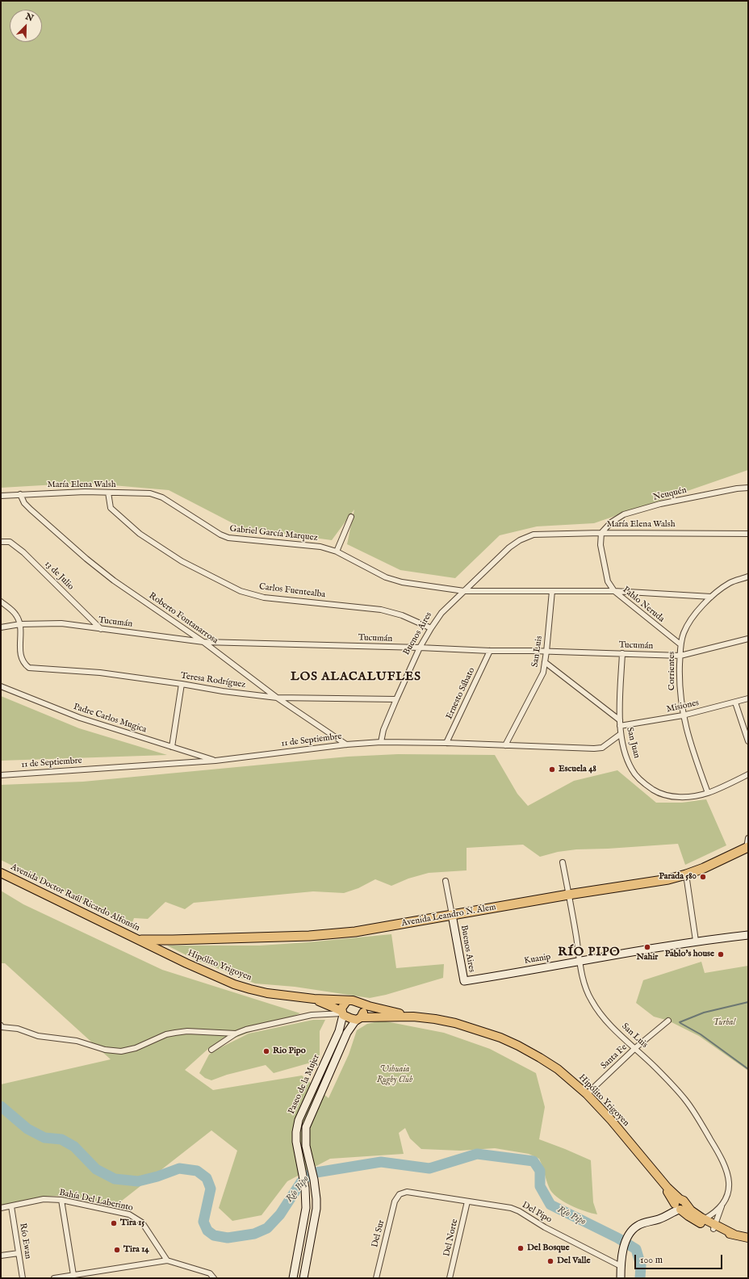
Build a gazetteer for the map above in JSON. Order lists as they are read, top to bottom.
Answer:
{
  "streets": {
    "highway": ["Avenida Leandro N. Alem"],
    "main road": ["Avenida Doctor Raúl Ricardo Alfonsín", "Hipólito Yrigoyen"],
    "street": [
      "María Elena Walsh",
      "Neuquén",
      "Gabriel García Marquez",
      "13 de Julio",
      "Carlos Fuentealba",
      "Pablo Neruda",
      "Roberto Fontanarrosa",
      "Tucumán",
      "Buenos Aires",
      "San Luis",
      "Corrientes",
      "Teresa Rodríguez",
      "Ernesto Sábato",
      "Misiones",
      "Padre Carlos Mugica",
      "11 de Septiembre",
      "San Juan",
      "Kuanip",
      "Santa Fe",
      "Paseo de la Mujer",
      "Bahía Del Laberinto",
      "Del Pipo",
      "Del Sur",
      "Del Norte",
      "Río Ewan"
    ]
  },
  "crossings": [
    ["María Elena Walsh", "Neuquén"],
    ["María Elena Walsh", "Gabriel García Marquez"],
    ["María Elena Walsh", "Carlos Fuentealba"],
    ["María Elena Walsh", "Pablo Neruda"],
    ["María Elena Walsh", "Roberto Fontanarrosa"],
    ["María Elena Walsh", "Buenos Aires"],
    ["Neuquén", "Pablo Neruda"],
    ["Gabriel García Marquez", "Pablo Neruda"],
    ["Gabriel García Marquez", "Buenos Aires"],
    ["Gabriel García Marquez", "San Luis"],
    ["Gabriel García Marquez", "Corrientes"],
    ["13 de Julio", "Tucumán"],
    ["Carlos Fuentealba", "Buenos Aires"],
    ["Pablo Neruda", "Corrientes"],
    ["Roberto Fontanarrosa", "Tucumán"],
    ["Roberto Fontanarrosa", "Teresa Rodríguez"],
    ["Roberto Fontanarrosa", "11 de Septiembre"],
    ["Tucumán", "Buenos Aires"],
    ["Tucumán", "San Luis"],
    ["Tucumán", "Corrientes"],
    ["Tucumán", "Teresa Rodríguez"],
    ["Tucumán", "Ernesto Sábato"],
    ["Tucumán", "San Juan"],
    ["Buenos Aires", "Teresa Rodríguez"],
    ["Buenos Aires", "11 de Septiembre"],
    ["Buenos Aires", "Avenida Leandro N. Alem"],
    ["Buenos Aires", "Kuanip"],
    ["San Luis", "11 de Septiembre"],
    ["San Luis", "Avenida Leandro N. Alem"],
    ["San Luis", "Kuanip"],
    ["San Luis", "Hipólito Yrigoyen"],
    ["San Luis", "Santa Fe"],
    ["Corrientes", "Misiones"],
    ["Corrientes", "San Juan"],
    ["Ernesto Sábato", "11 de Septiembre"],
    ["Misiones", "San Juan"],
    ["Padre Carlos Mugica", "11 de Septiembre"],
    ["11 de Septiembre", "San Juan"],
    ["Avenida Doctor Raúl Ricardo Alfonsín", "Avenida Leandro N. Alem"],
    ["Avenida Doctor Raúl Ricardo Alfonsín", "Hipólito Yrigoyen"],
    ["Avenida Leandro N. Alem", "Hipólito Yrigoyen"],
    ["Hipólito Yrigoyen", "Santa Fe"],
    ["Hipólito Yrigoyen", "Paseo de la Mujer"],
    ["Bahía Del Laberinto", "Río Ewan"],
    ["Del Pipo", "Del Sur"],
    ["Del Pipo", "Del Norte"]
  ],
  "districts": ["LOS ALACALUFLES", "RÍO PIPO"],
  "water": ["Río Pipo"],
  "parks": ["Turbal", "Ushuaia Rugby Club"],
  "places": [
    "Escuela 48",
    "Parada 580",
    "Nahir",
    "Pablo's house",
    "Rio Pipo",
    "Tira 15",
    "Del Bosque",
    "Tira 14",
    "Del Valle"
  ],
  "scale_bar": "100 m",
  "north": "top right"
}
